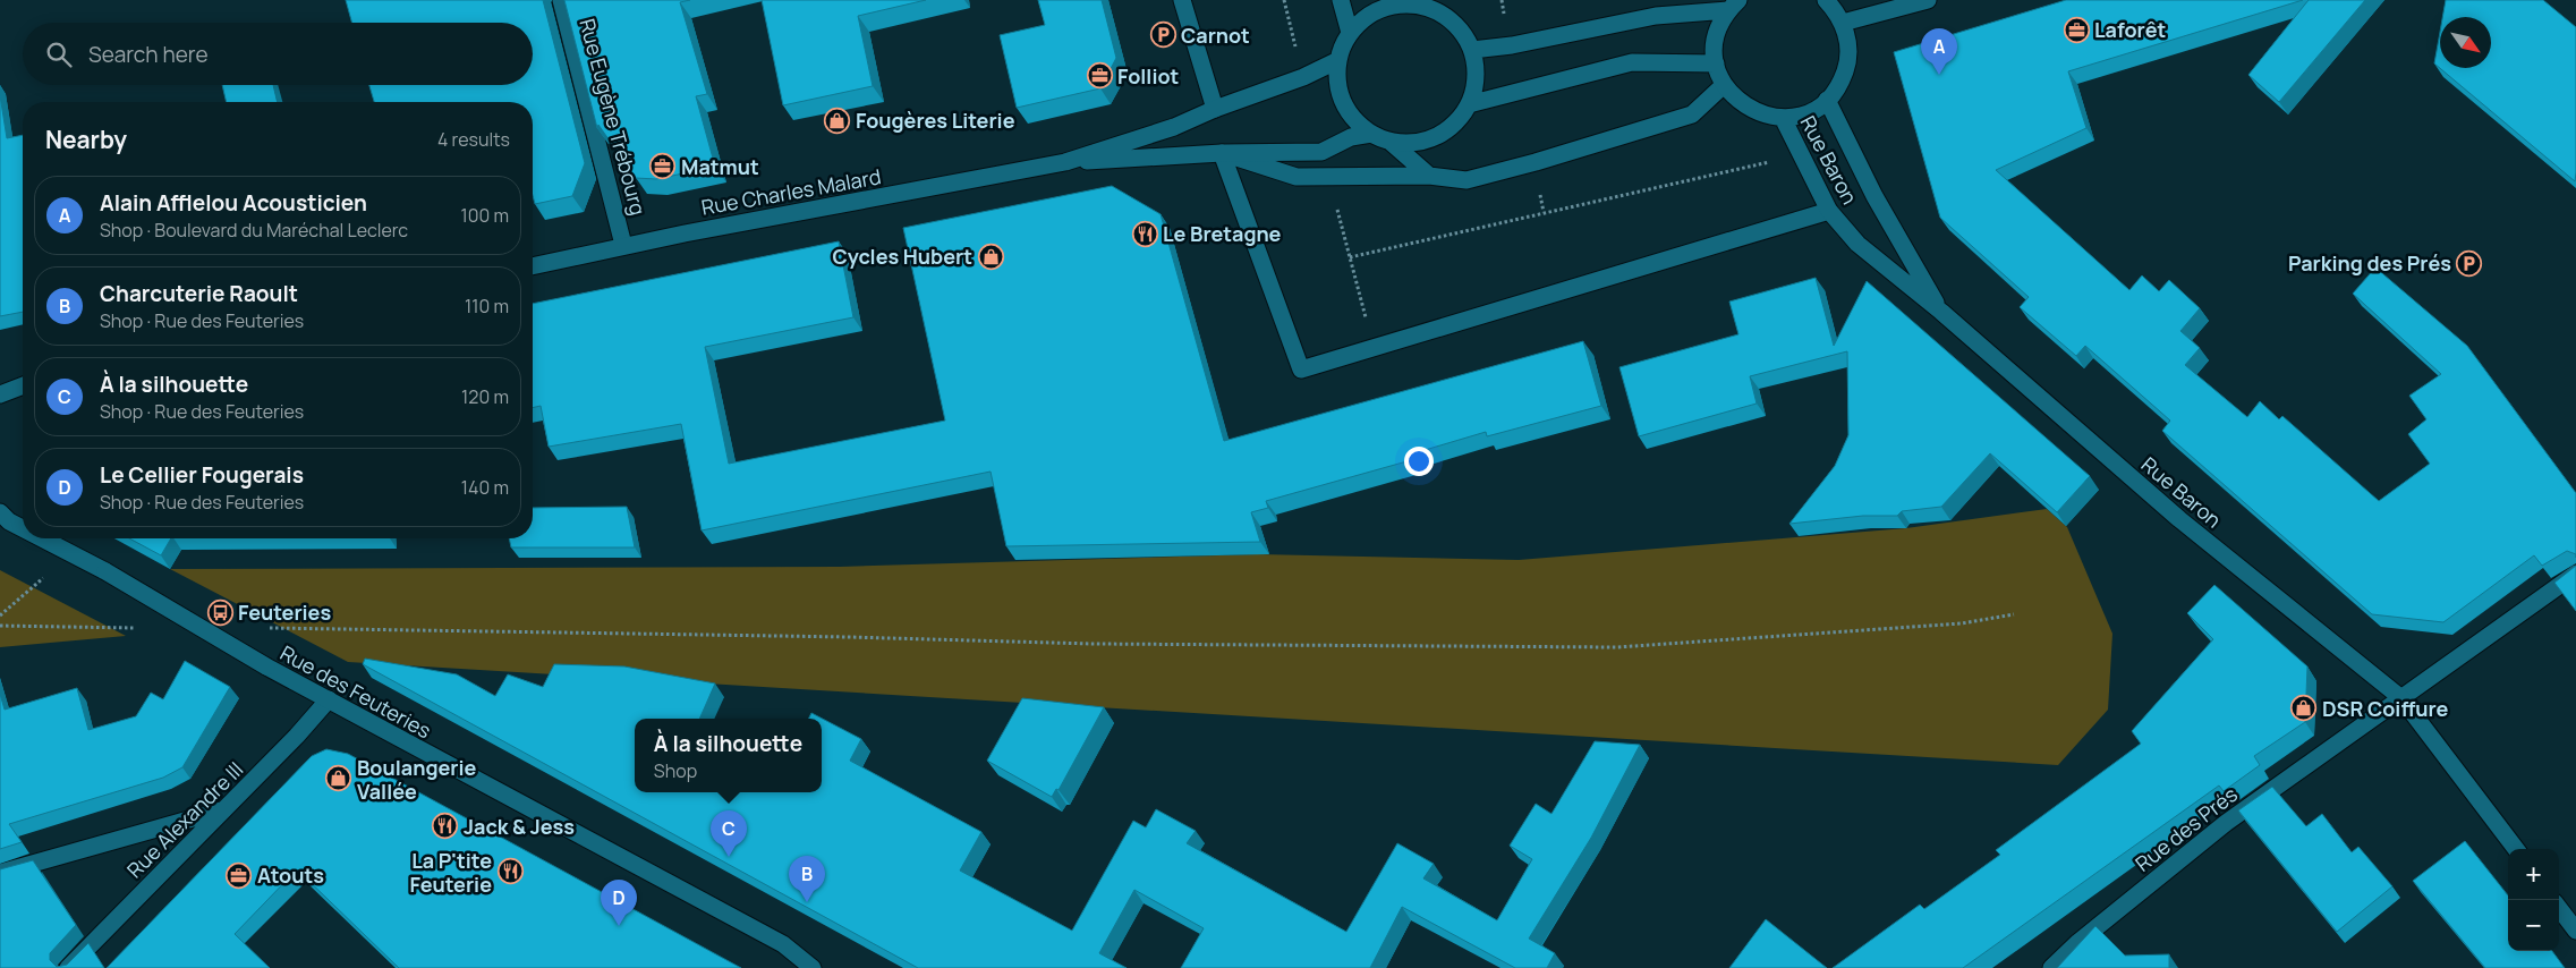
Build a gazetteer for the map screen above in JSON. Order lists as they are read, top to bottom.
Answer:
{
  "streets": {
    "main road": [
      "Rue Eugène Trébourg",
      "Rue Baron",
      "Rue Charles Malard",
      "Rue des Feuteries",
      "Rue Alexandre III",
      "Rue des Prés"
    ]
  },
  "crossings": [
    ["Rue Eugène Trébourg", "Rue Charles Malard"],
    ["Rue Baron", "Rue des Prés"],
    ["Rue des Feuteries", "Rue Alexandre III"]
  ],
  "places": {
    "office": [
      "Laforêt",
      "Folliot",
      "Matmut",
      "Atouts"
    ],
    "parking": ["Carnot", "Parking des Prés"],
    "shop": [
      "Fougères Literie",
      "Cycles Hubert",
      "DSR Coiffure",
      "Boulangerie Vallée"
    ],
    "restaurant": ["Le Bretagne", "Jack & Jess", "La P'tite Feuterie"],
    "bus stop": ["Feuteries"]
  },
  "north": "bottom right",
  "page": {
    "search": "Search here",
    "pins": [
      "A",
      "C",
      "B",
      "D"
    ],
    "heading": ["Nearby", "4 results"],
    "list": [
      {
        "mark": "A",
        "name": "Alain Afflelou Acousticien",
        "note": "Shop · Boulevard du Maréchal Leclerc",
        "value": "100 m"
      },
      {
        "mark": "B",
        "name": "Charcuterie Raoult",
        "note": "Shop · Rue des Feuteries",
        "value": "110 m"
      },
      {
        "mark": "C",
        "name": "À la silhouette",
        "note": "Shop · Rue des Feuteries",
        "value": "120 m"
      },
      {
        "mark": "D",
        "name": "Le Cellier Fougerais",
        "note": "Shop · Rue des Feuteries",
        "value": "140 m"
      }
    ],
    "popup": ["À la silhouette", "Shop"],
    "map_buttons": ["+", "−"]
  }
}
